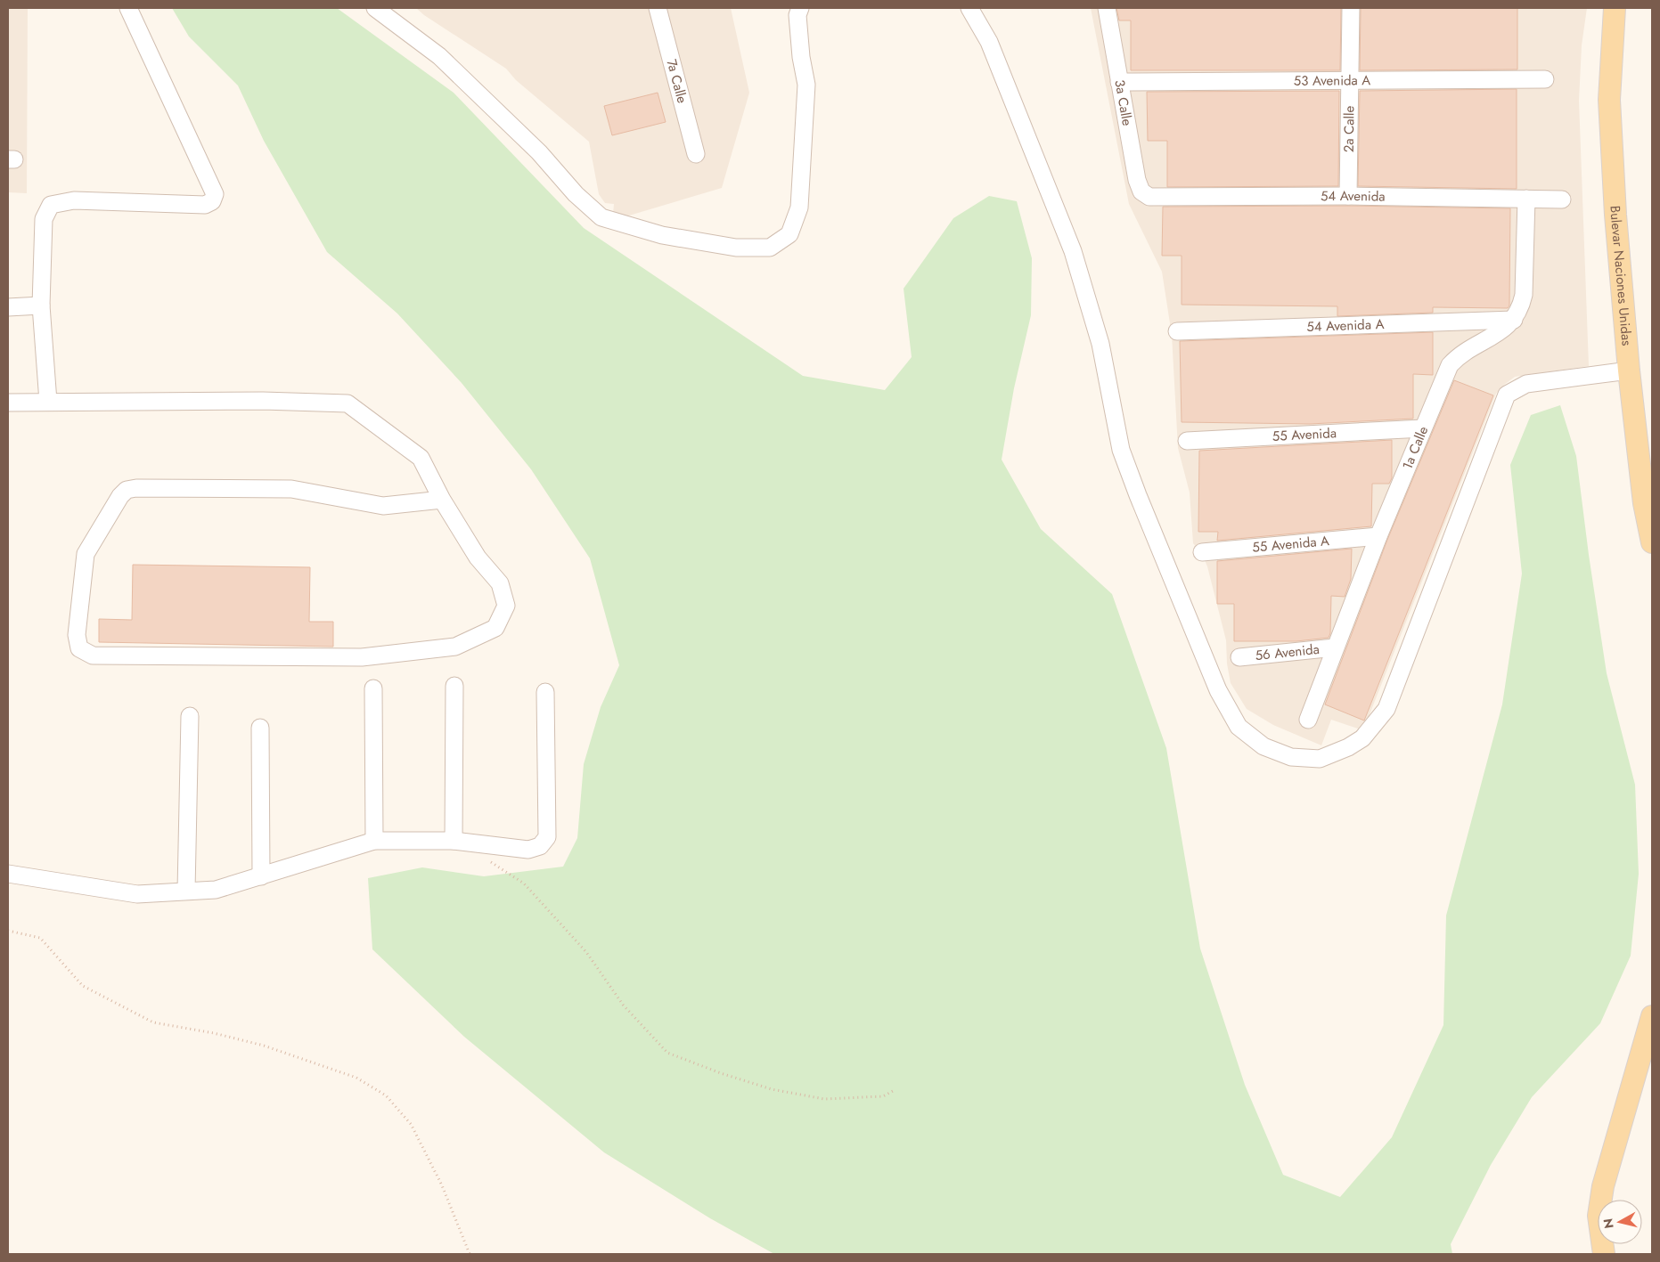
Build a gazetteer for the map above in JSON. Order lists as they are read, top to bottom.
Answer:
{
  "streets": {
    "main road": ["Bulevar Naciones Unidas"],
    "street": [
      "7a Calle",
      "53 Avenida A",
      "3a Calle",
      "2a Calle",
      "54 Avenida",
      "54 Avenida A",
      "55 Avenida",
      "1a Calle",
      "55 Avenida A",
      "56 Avenida"
    ]
  },
  "crossings": [
    ["53 Avenida A", "3a Calle"],
    ["53 Avenida A", "2a Calle"],
    ["3a Calle", "54 Avenida"],
    ["2a Calle", "54 Avenida"],
    ["54 Avenida A", "1a Calle"],
    ["55 Avenida", "1a Calle"],
    ["1a Calle", "55 Avenida A"],
    ["1a Calle", "56 Avenida"]
  ],
  "north": "left"
}
